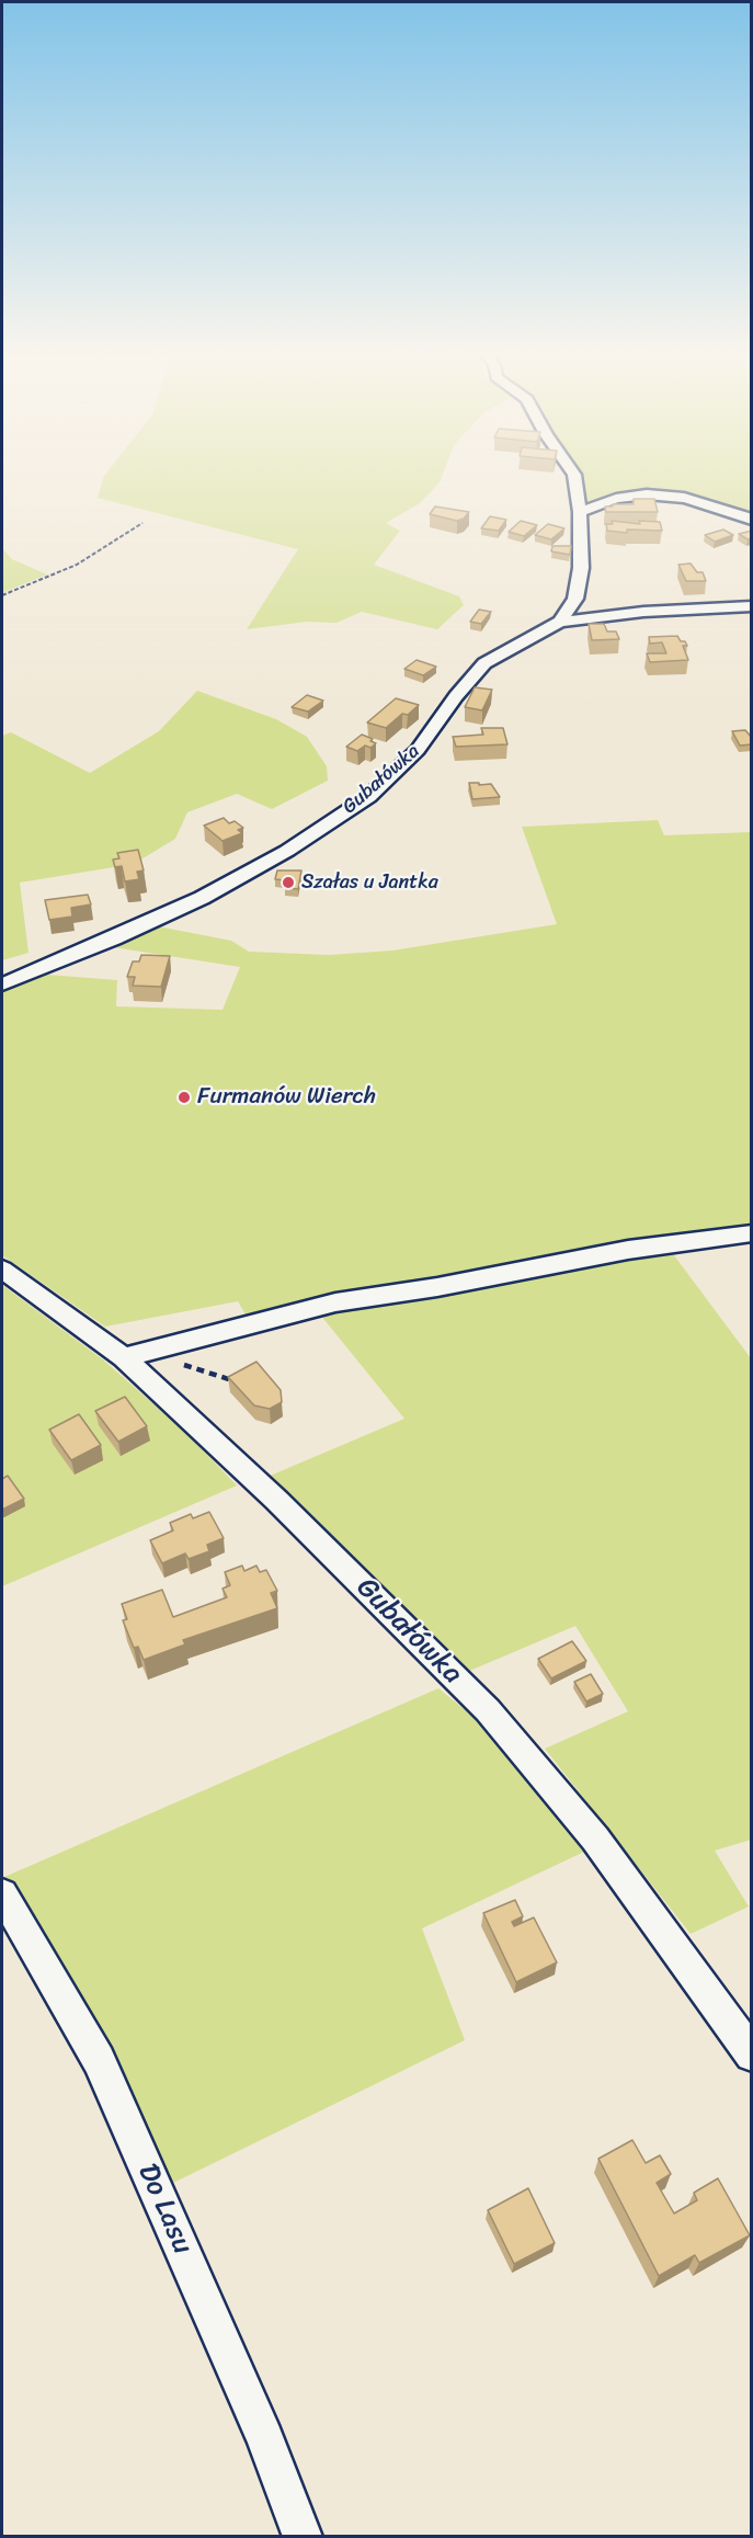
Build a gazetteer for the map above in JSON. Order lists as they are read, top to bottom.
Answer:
{
  "streets": {
    "street": ["Gubałówka", "Do Lasu"]
  },
  "places": ["Szałas u Jantka", "Furmanów Wierch"]
}
